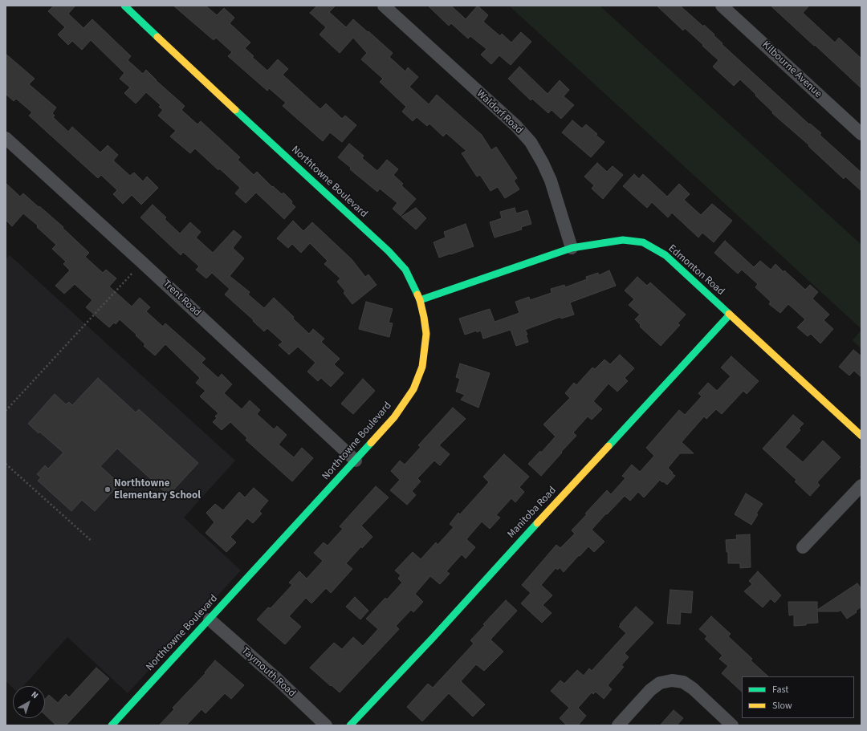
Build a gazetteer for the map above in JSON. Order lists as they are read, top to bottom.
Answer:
{
  "streets": {
    "street": [
      "Kilbourne Avenue",
      "Waldorf Road",
      "Northtowne Boulevard",
      "Edmonton Road",
      "Trent Road",
      "Manitoba Road",
      "Taymouth Road"
    ]
  },
  "crossings": [
    ["Waldorf Road", "Edmonton Road"],
    ["Northtowne Boulevard", "Edmonton Road"],
    ["Northtowne Boulevard", "Trent Road"],
    ["Northtowne Boulevard", "Taymouth Road"],
    ["Edmonton Road", "Manitoba Road"]
  ],
  "places": ["Northtowne Elementary School"],
  "legend": ["Fast", "Slow"],
  "north": "top right"
}
